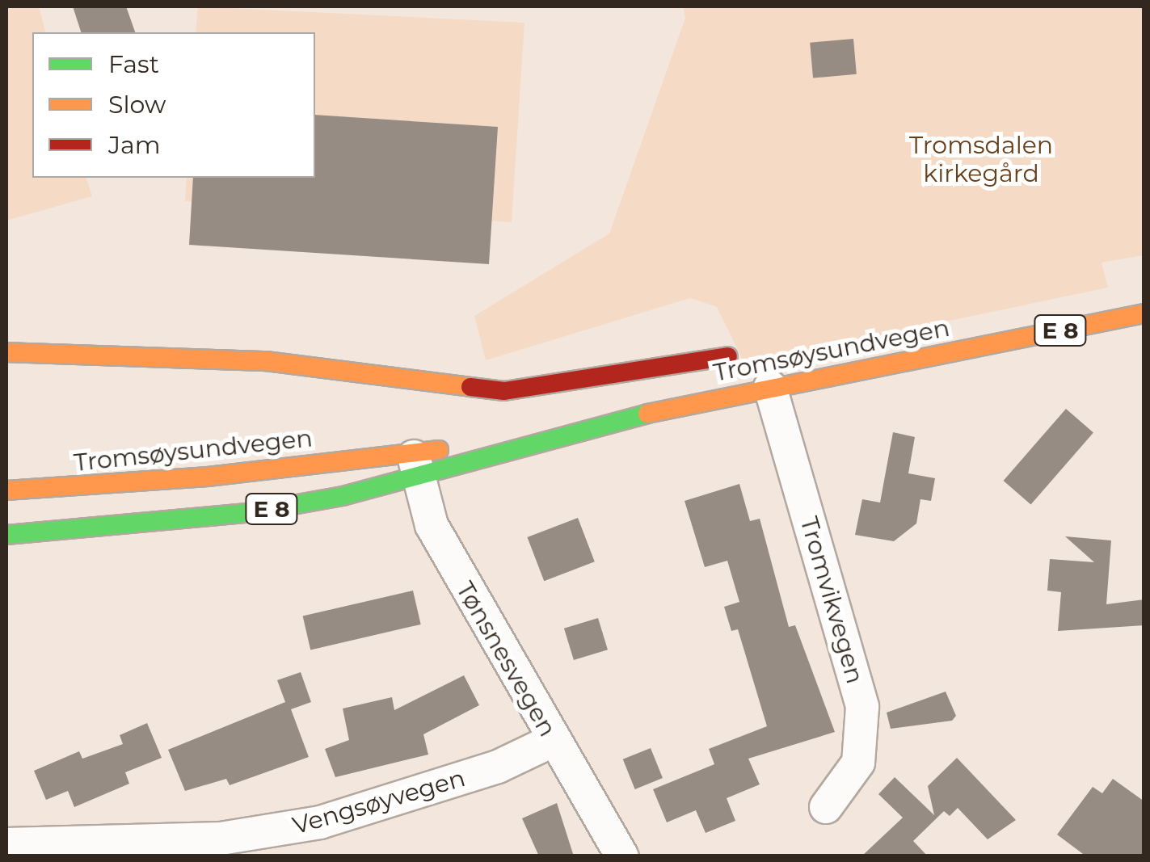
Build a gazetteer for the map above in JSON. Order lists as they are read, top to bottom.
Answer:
{
  "streets": {
    "main road": ["E 8", "Tromsøysundvegen"],
    "street": ["Tromvikvegen", "Tønsnesvegen", "Vengsøyvegen"]
  },
  "crossings": [
    ["Tromsøysundvegen", "Tromvikvegen"],
    ["Tromsøysundvegen", "Tønsnesvegen"],
    ["Tønsnesvegen", "Vengsøyvegen"]
  ],
  "parks": ["Tromsdalen kirkegård"],
  "legend": ["Fast", "Slow", "Jam"]
}
